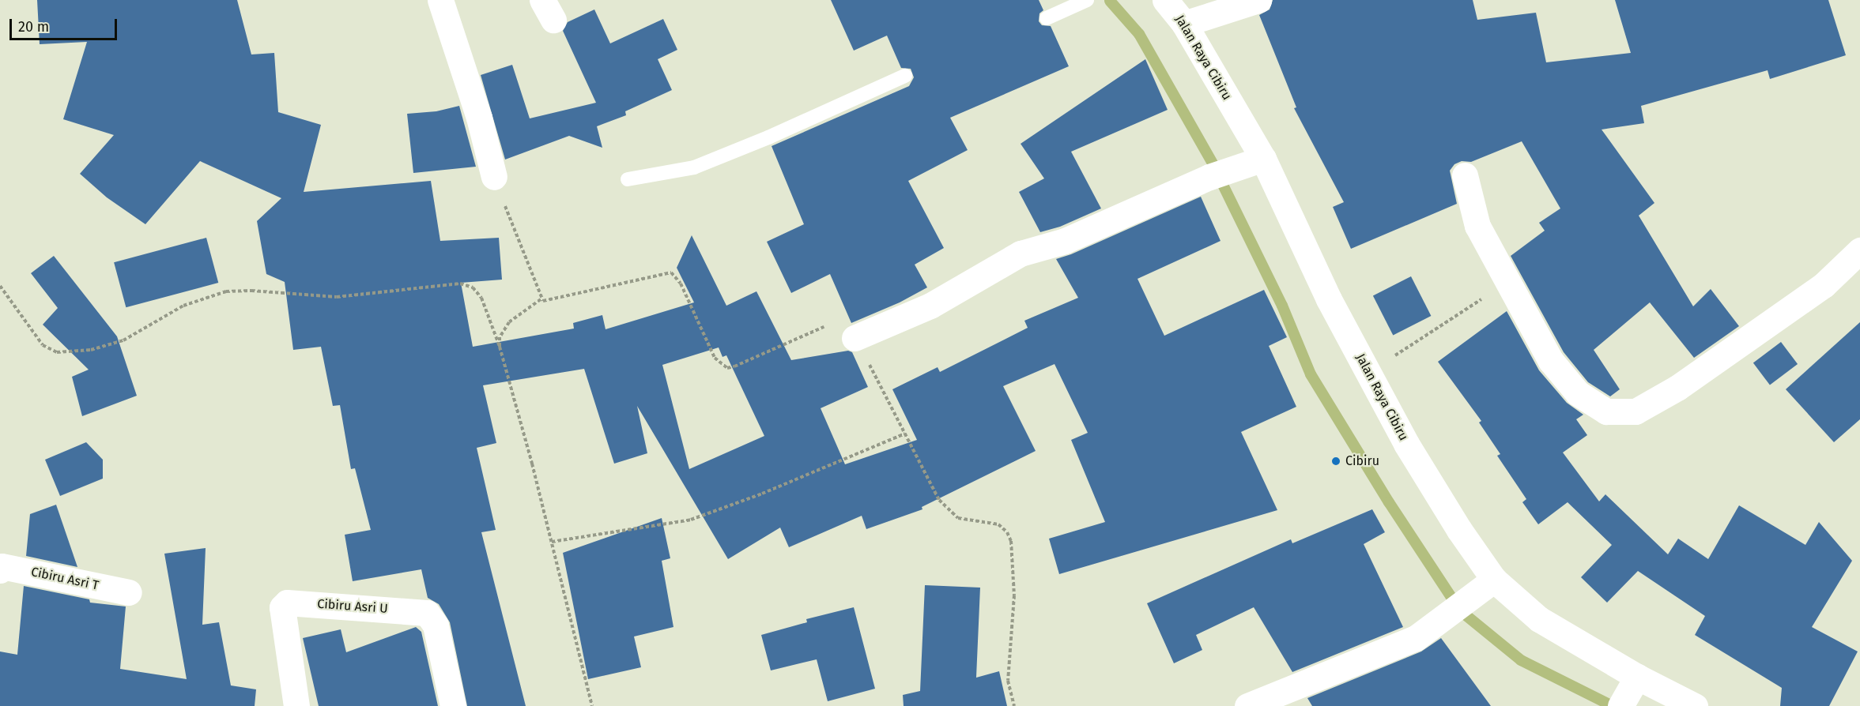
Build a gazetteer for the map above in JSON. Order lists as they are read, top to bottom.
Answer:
{
  "streets": {
    "main road": ["Jalan Raya Cibiru", "Cibiru Asri T", "Cibiru Asri U"]
  },
  "places": ["Cibiru"],
  "scale_bar": "20 m"
}
